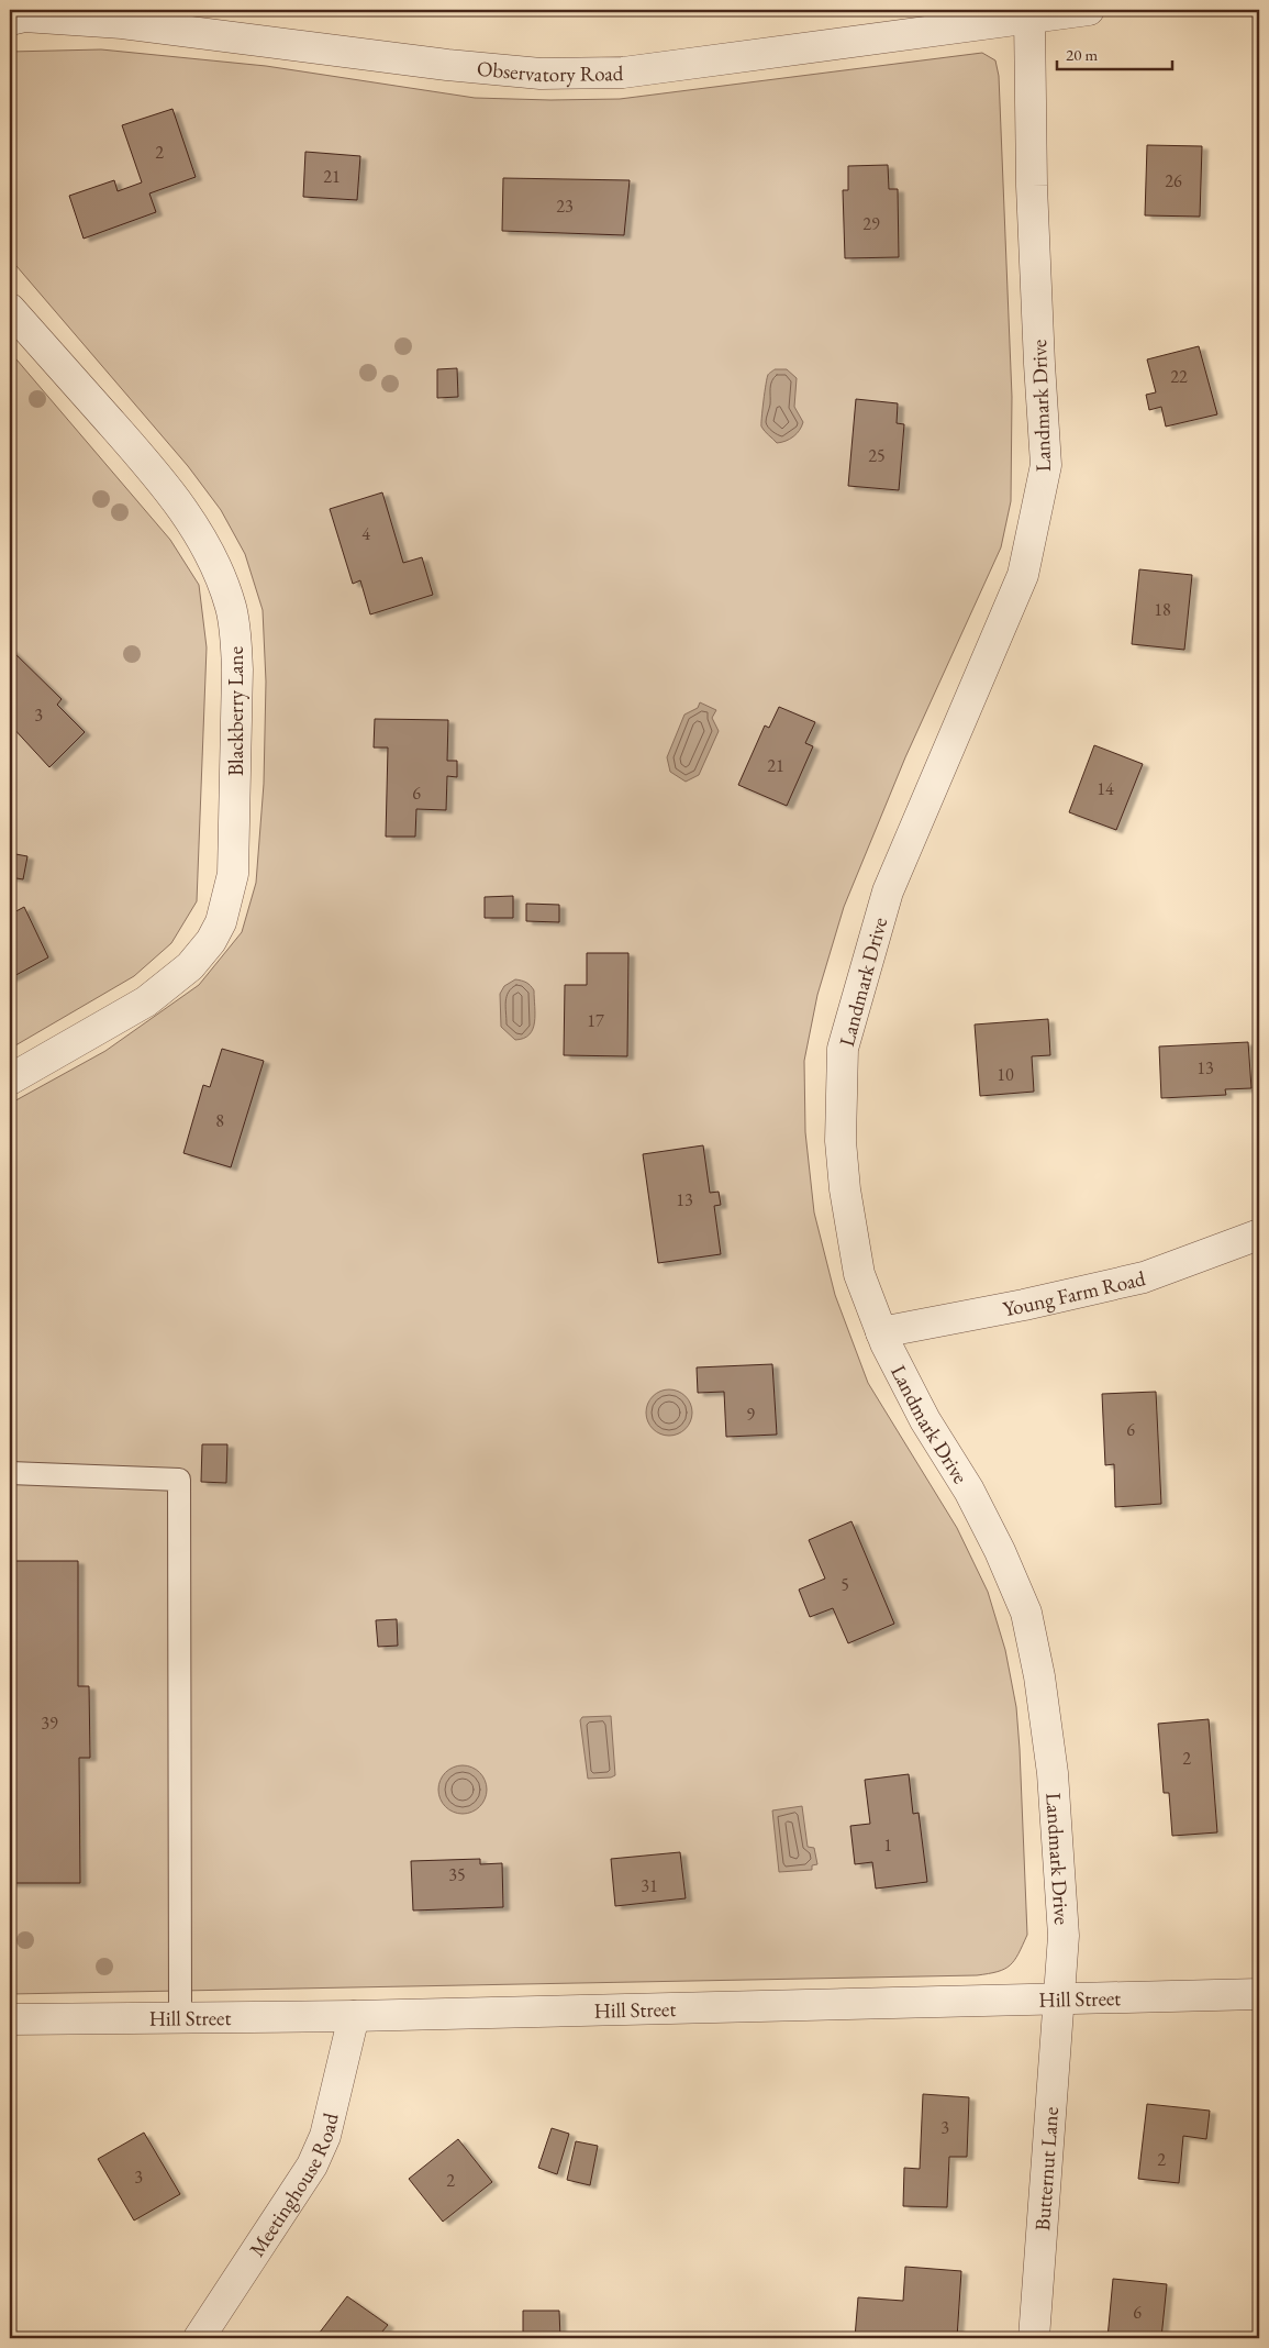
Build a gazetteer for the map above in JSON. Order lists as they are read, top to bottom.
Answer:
{
  "streets": {
    "street": [
      "Observatory Road",
      "Landmark Drive",
      "Blackberry Lane",
      "Young Farm Road",
      "Hill Street",
      "Butternut Lane",
      "Meetinghouse Road"
    ]
  },
  "crossings": [
    ["Observatory Road", "Landmark Drive"],
    ["Landmark Drive", "Young Farm Road"],
    ["Landmark Drive", "Hill Street"],
    ["Landmark Drive", "Butternut Lane"],
    ["Hill Street", "Butternut Lane"],
    ["Hill Street", "Meetinghouse Road"]
  ],
  "house_numbers": [
    "2",
    "21",
    "26",
    "23",
    "29",
    "22",
    "25",
    "4",
    "18",
    "3",
    "21",
    "14",
    "6",
    "17",
    "13",
    "10",
    "8",
    "13",
    "9",
    "6",
    "5",
    "39",
    "2",
    "1",
    "35",
    "31",
    "3",
    "2",
    "3",
    "2",
    "6"
  ],
  "scale_bar": "20 m"
}
